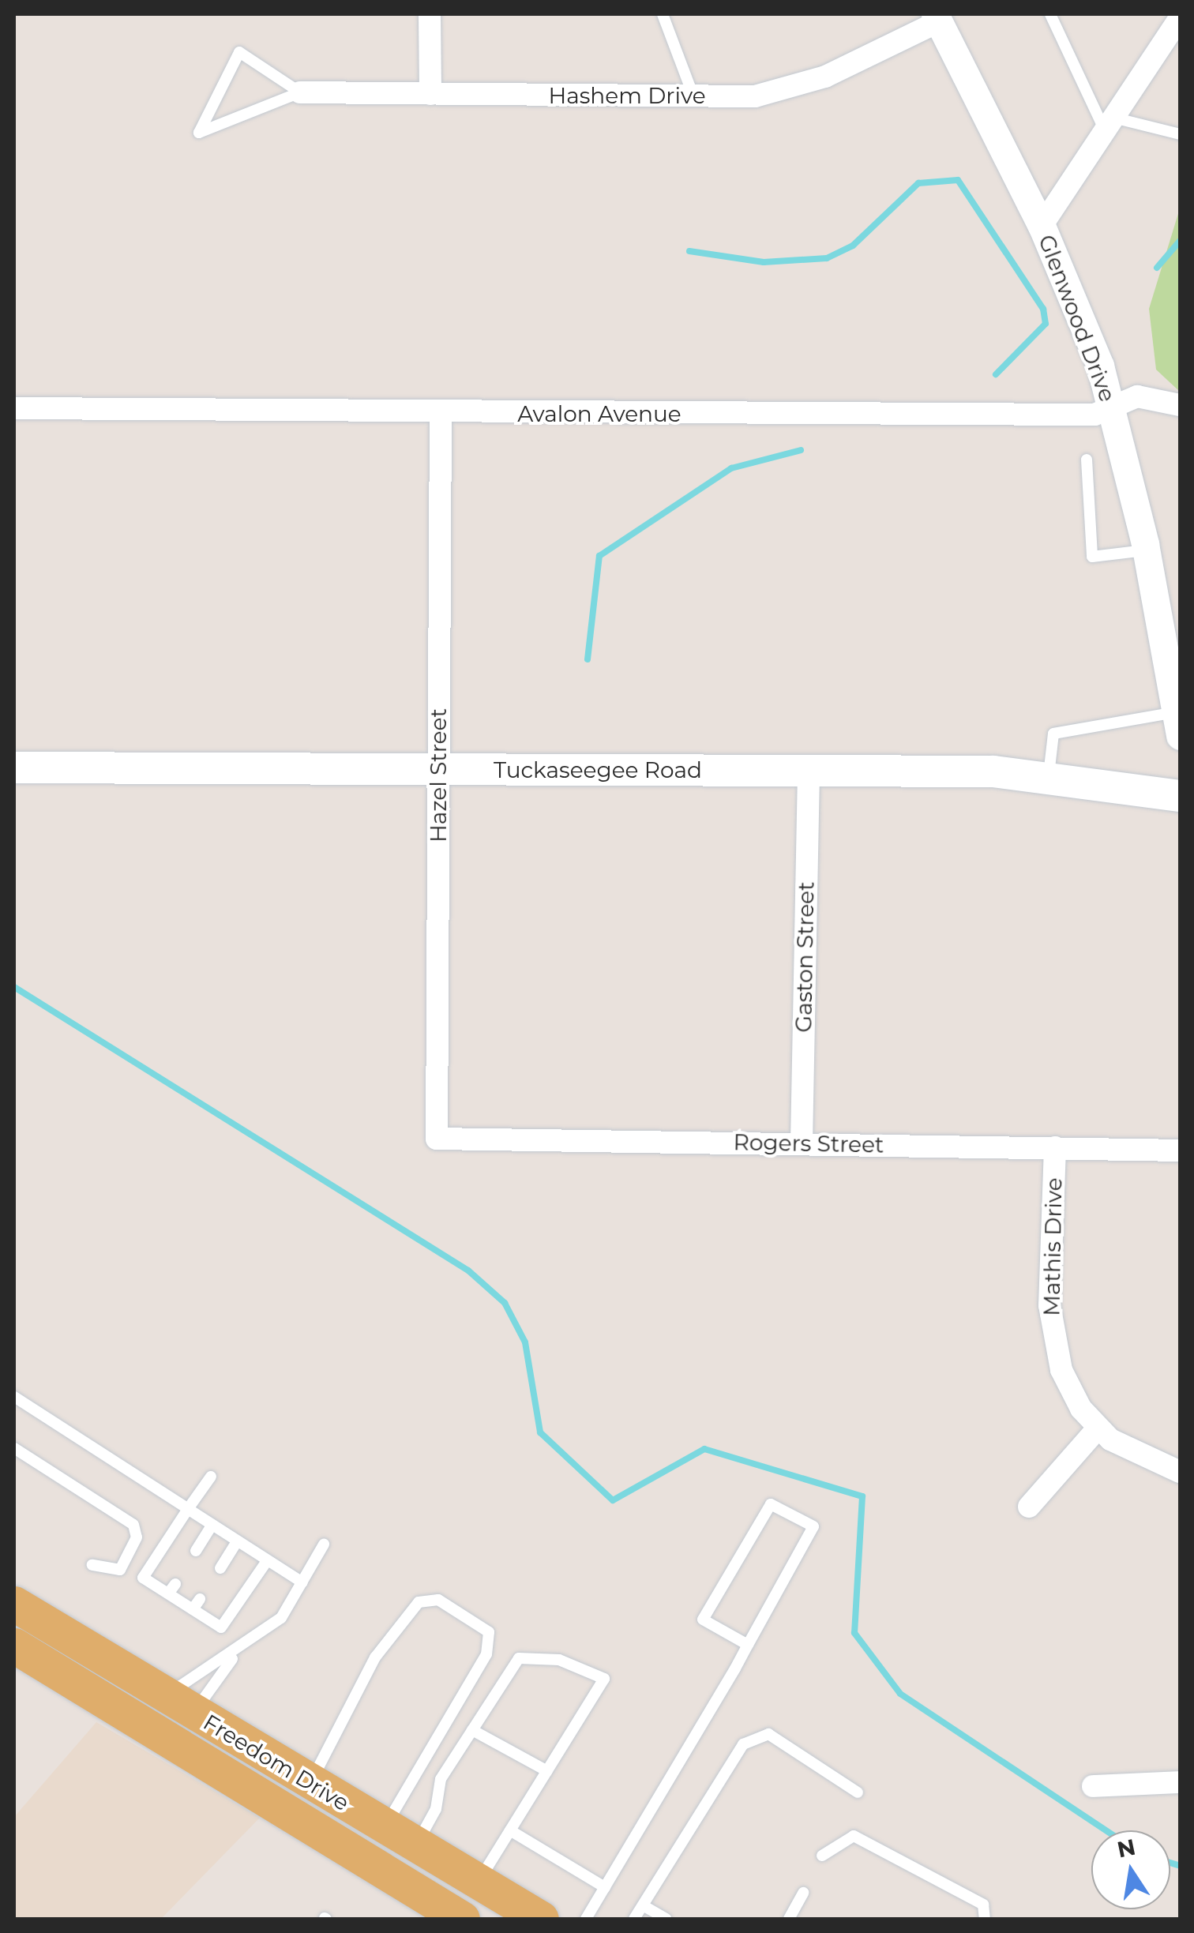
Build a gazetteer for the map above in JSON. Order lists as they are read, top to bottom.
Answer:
{
  "streets": {
    "main road": ["Tuckaseegee Road", "Freedom Drive"],
    "street": [
      "Hashem Drive",
      "Glenwood Drive",
      "Avalon Avenue",
      "Hazel Street",
      "Gaston Street",
      "Rogers Street",
      "Mathis Drive"
    ]
  },
  "crossings": [
    ["Hashem Drive", "Glenwood Drive"],
    ["Glenwood Drive", "Avalon Avenue"],
    ["Avalon Avenue", "Hazel Street"],
    ["Tuckaseegee Road", "Hazel Street"],
    ["Tuckaseegee Road", "Gaston Street"],
    ["Hazel Street", "Rogers Street"],
    ["Gaston Street", "Rogers Street"],
    ["Rogers Street", "Mathis Drive"]
  ],
  "north": "top"
}
